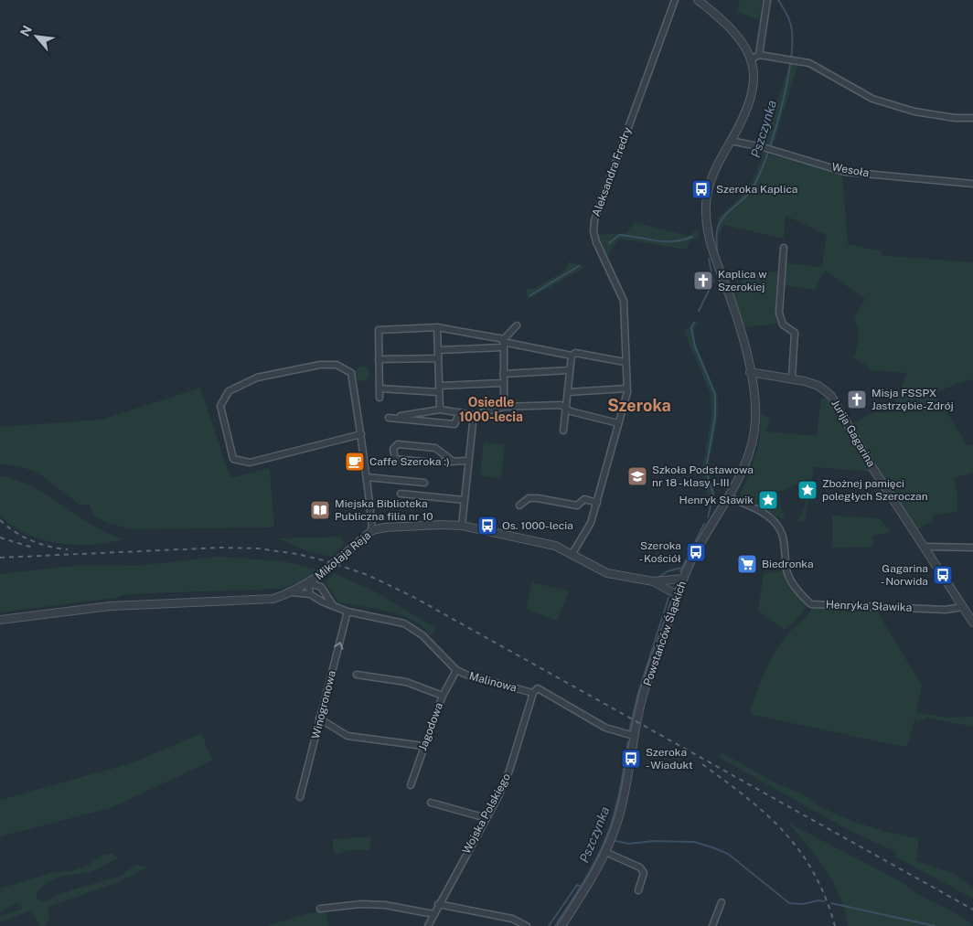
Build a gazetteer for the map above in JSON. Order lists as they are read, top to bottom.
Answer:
{
  "streets": {
    "street": [
      "Wesoła",
      "Aleksandra Fredry",
      "Jurija Gagarina",
      "Mikołaja Reja",
      "Henryka Sławika",
      "Powstańców Śląskich",
      "Malinowa",
      "Winogronowa",
      "Jagodowa",
      "Wojska Polskiego"
    ]
  },
  "crossings": [
    ["Wesoła", "Powstańców Śląskich"],
    ["Aleksandra Fredry", "Mikołaja Reja"],
    ["Jurija Gagarina", "Henryka Sławika"],
    ["Jurija Gagarina", "Powstańców Śląskich"],
    ["Mikołaja Reja", "Powstańców Śląskich"],
    ["Mikołaja Reja", "Malinowa"],
    ["Henryka Sławika", "Powstańców Śląskich"],
    ["Powstańców Śląskich", "Malinowa"],
    ["Malinowa", "Winogronowa"],
    ["Malinowa", "Jagodowa"],
    ["Malinowa", "Wojska Polskiego"]
  ],
  "one_way": ["Winogronowa"],
  "districts": ["Osiedle 1000-lecia", "Szeroka"],
  "water": ["Pszczynka"],
  "places": {
    "bus stop": [
      "Szeroka Kaplica",
      "Os. 1000-lecia",
      "Szeroka - Kościół",
      "Gagarina - Norwida",
      "Szeroka - Wiadukt"
    ],
    "church": ["Kaplica w Szerokiej", "Misja FSSPX Jastrzębie-Zdrój"],
    "cafe": ["Caffe Szeroka :)"],
    "school or university": ["Szkoła Podstawowa nr 18 - klasy I-III"],
    "place": ["Zbożnej pamięci poległych Szeroczan", "Henryk Sławik"],
    "library": ["Miejska Biblioteka Publiczna filia nr 10"],
    "supermarket": ["Biedronka"]
  },
  "north": "top left"
}
